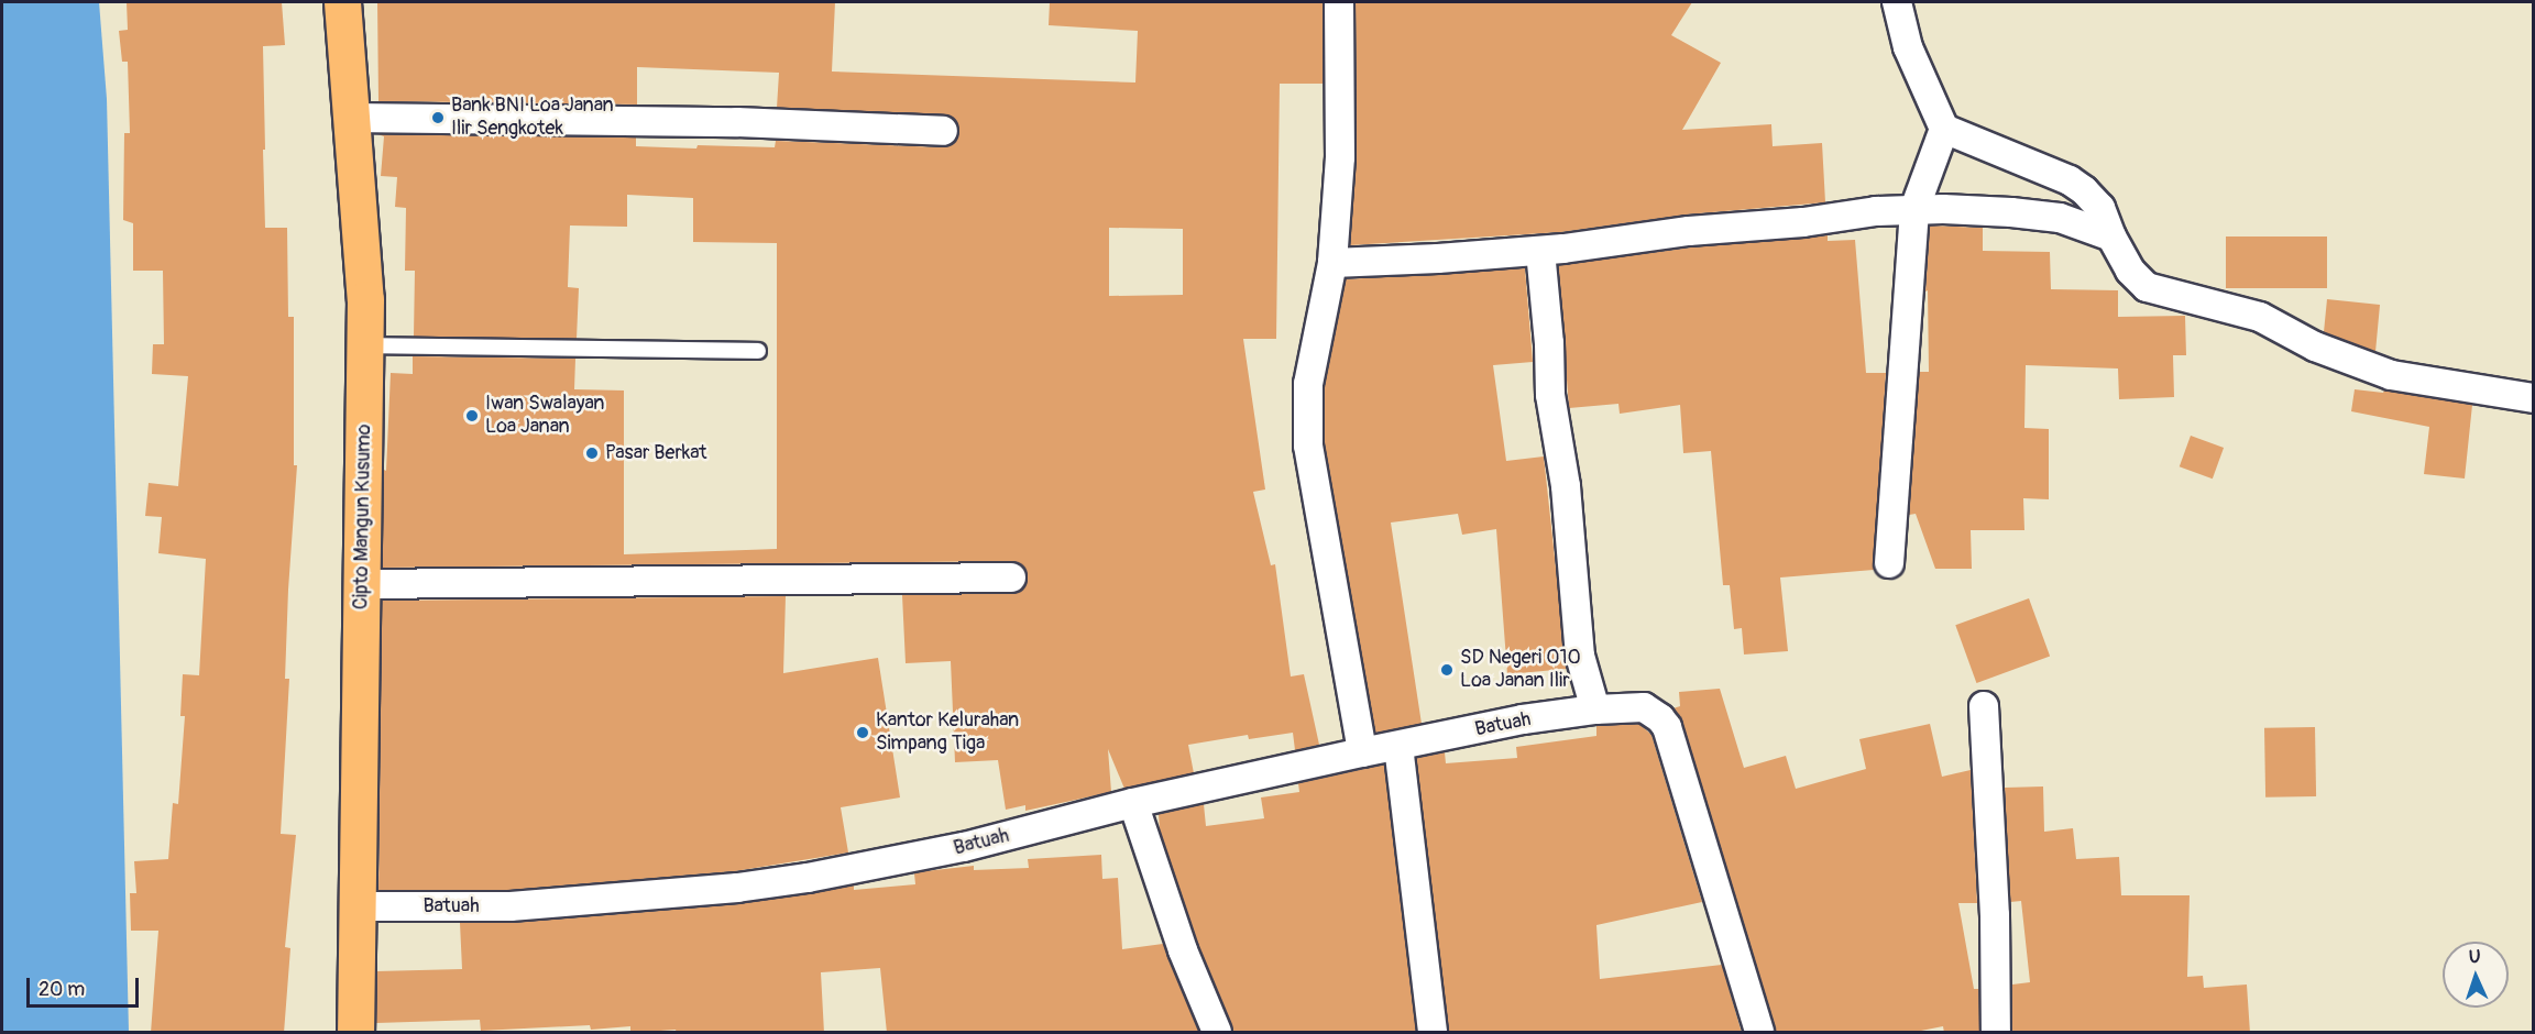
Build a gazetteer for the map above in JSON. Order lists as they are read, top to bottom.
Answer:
{
  "streets": {
    "highway": ["Cipto Mangun Kusumo"],
    "street": ["Batuah"]
  },
  "crossings": [
    ["Cipto Mangun Kusumo", "Batuah"]
  ],
  "places": [
    "Bank BNI Loa Janan Ilir Sengkotek",
    "Iwan Swalayan Loa Janan",
    "Pasar Berkat",
    "SD Negeri 010 Loa Janan Ilir",
    "Kantor Kelurahan Simpang Tiga"
  ],
  "scale_bar": "20 m",
  "north": "top"
}
